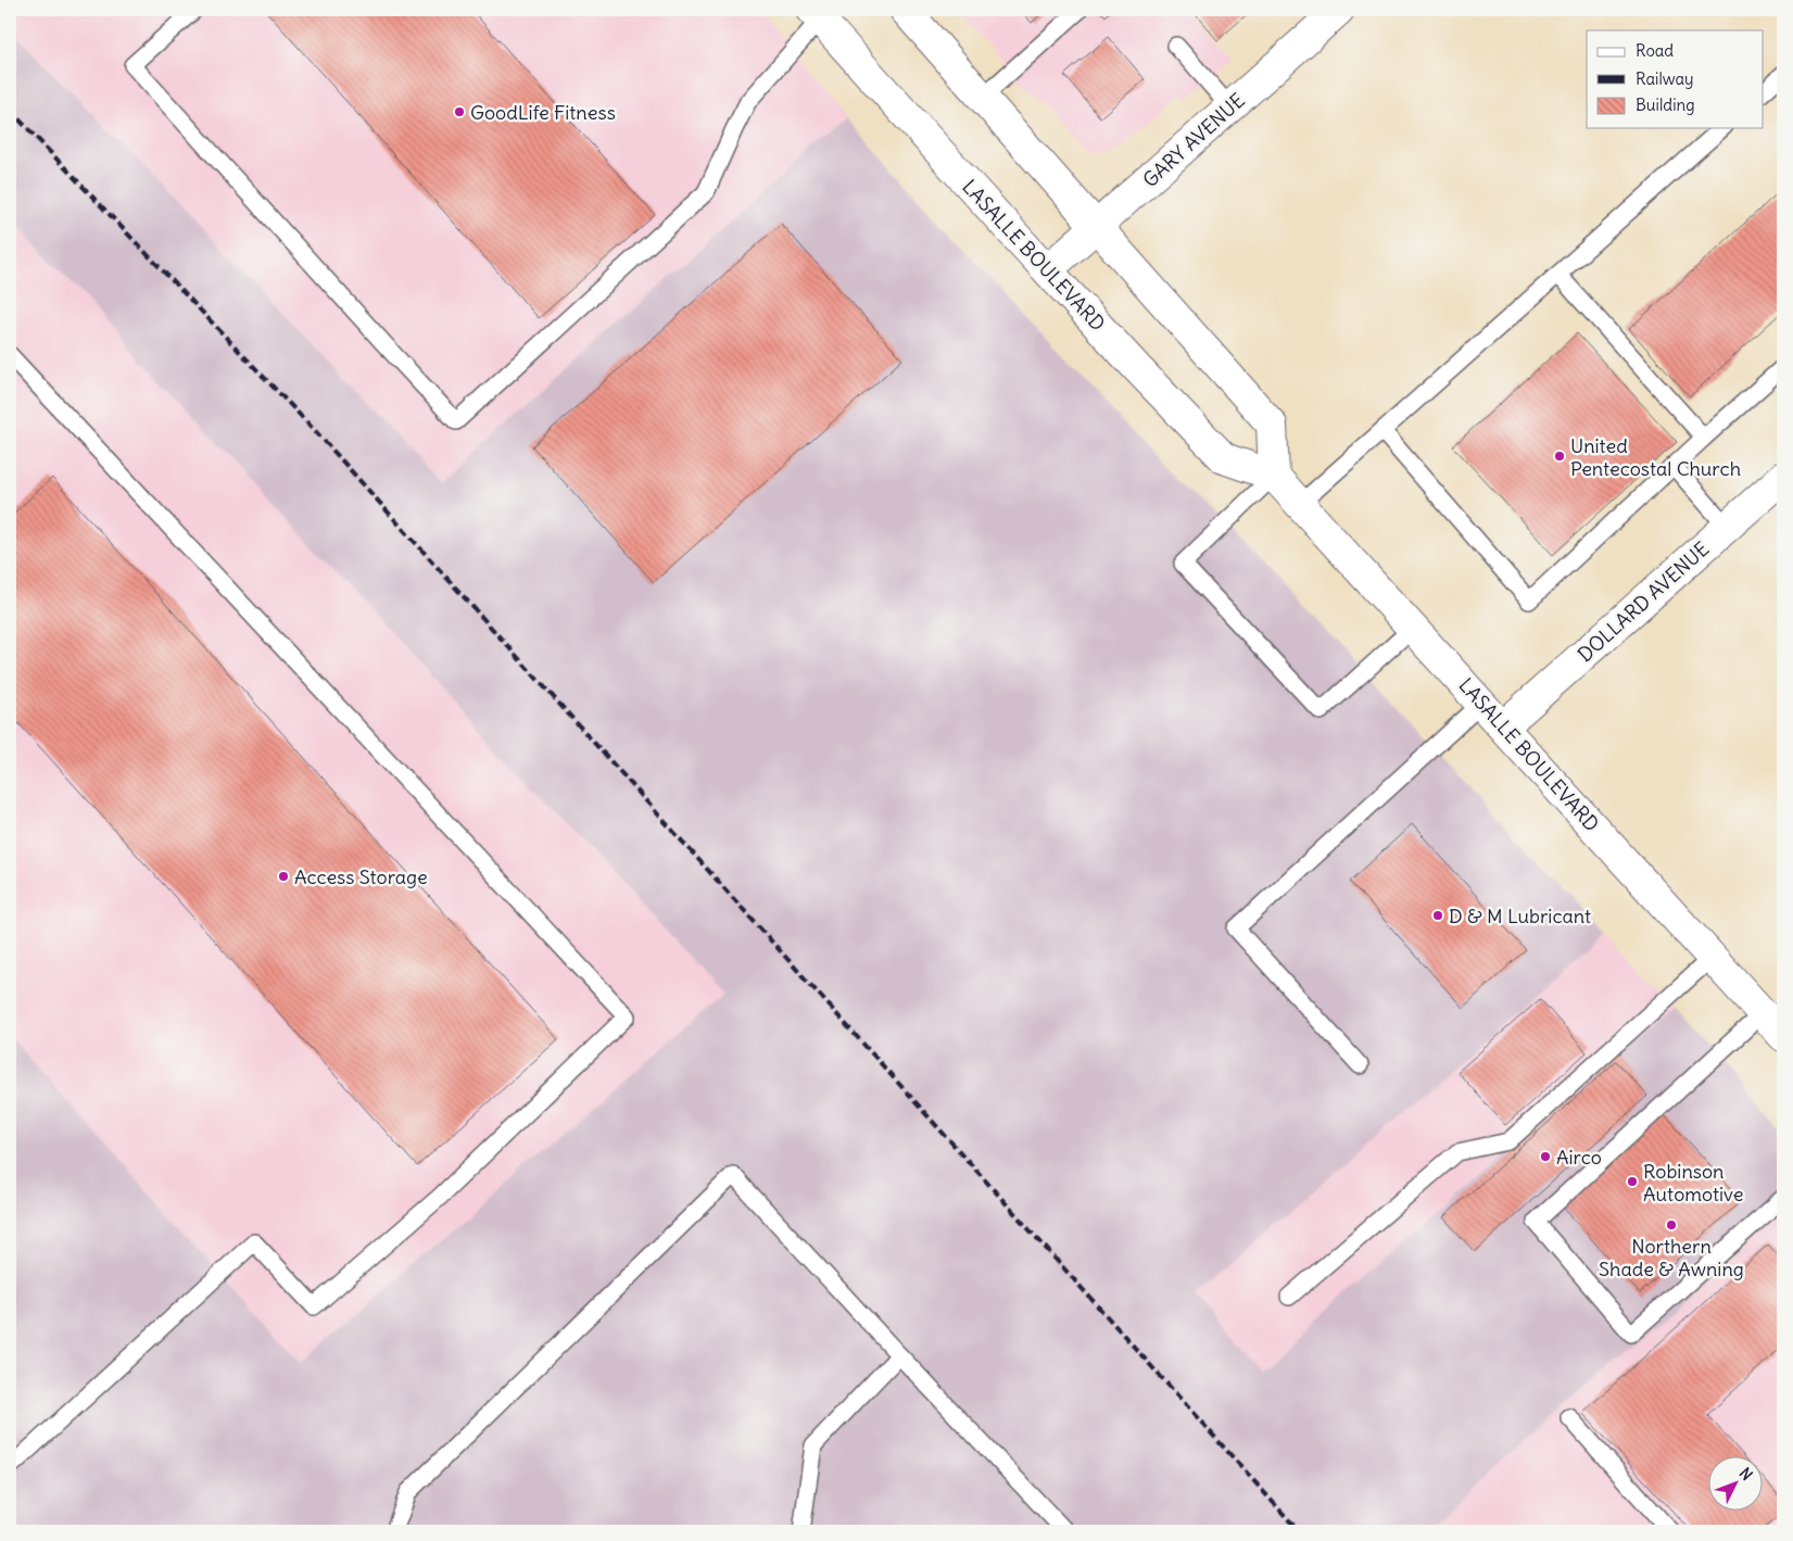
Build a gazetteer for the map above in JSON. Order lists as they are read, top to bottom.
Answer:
{
  "streets": {
    "main road": ["GARY AVENUE", "LASALLE BOULEVARD", "DOLLARD AVENUE"]
  },
  "crossings": [
    ["GARY AVENUE", "LASALLE BOULEVARD"],
    ["LASALLE BOULEVARD", "DOLLARD AVENUE"]
  ],
  "places": [
    "GoodLife Fitness",
    "United Pentecostal Church",
    "Access Storage",
    "D & M Lubricant",
    "Airco",
    "Robinson Automotive",
    "Northern Shade & Awning"
  ],
  "legend": ["Road", "Railway", "Building"],
  "north": "top right"
}
